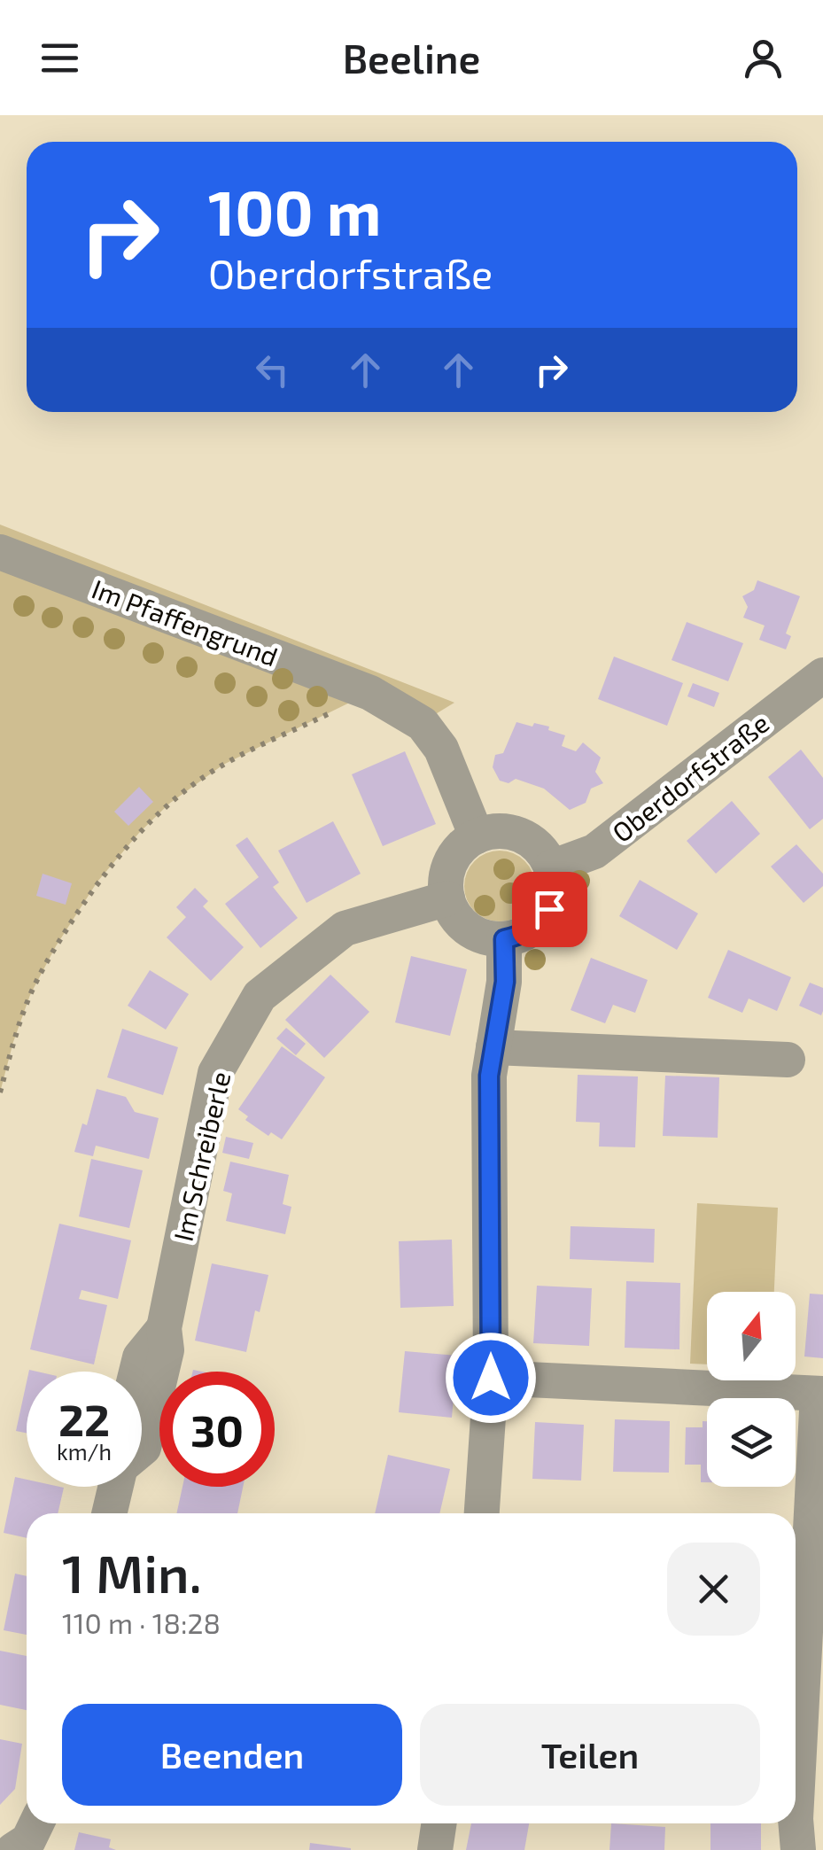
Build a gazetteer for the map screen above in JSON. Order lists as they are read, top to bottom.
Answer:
{
  "streets": {
    "street": ["Im Pfaffengrund", "Oberdorfstraße", "Im Schreiberle"]
  },
  "crossings": [
    ["Im Pfaffengrund", "Oberdorfstraße"],
    ["Im Pfaffengrund", "Im Schreiberle"],
    ["Oberdorfstraße", "Im Schreiberle"]
  ],
  "north": "top",
  "page": {
    "header": "Beeline",
    "turn": ["100 m", "Oberdorfstraße"],
    "speed": "22 km/h",
    "limit": "30",
    "heading": ["1 Min.", "110 m · 18:28"],
    "buttons": ["Beenden", "Teilen"]
  }
}
